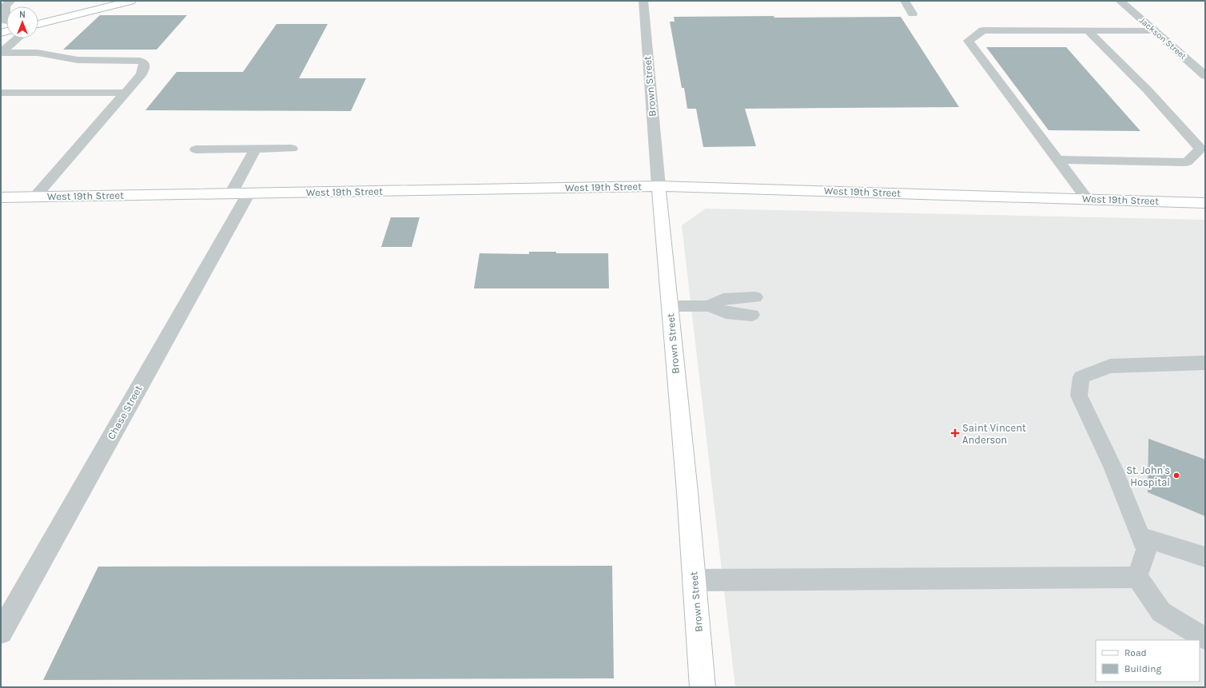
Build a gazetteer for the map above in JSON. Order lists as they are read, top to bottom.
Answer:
{
  "streets": {
    "street": [
      "Jackson Street",
      "Brown Street",
      "West 19th Street",
      "Chase Street"
    ]
  },
  "crossings": [
    ["Brown Street", "West 19th Street"],
    ["West 19th Street", "Chase Street"]
  ],
  "places": {
    "health": ["Saint Vincent Anderson"],
    "other": ["St. John's Hospital"]
  },
  "legend": ["Road", "Building"],
  "north": "top"
}
